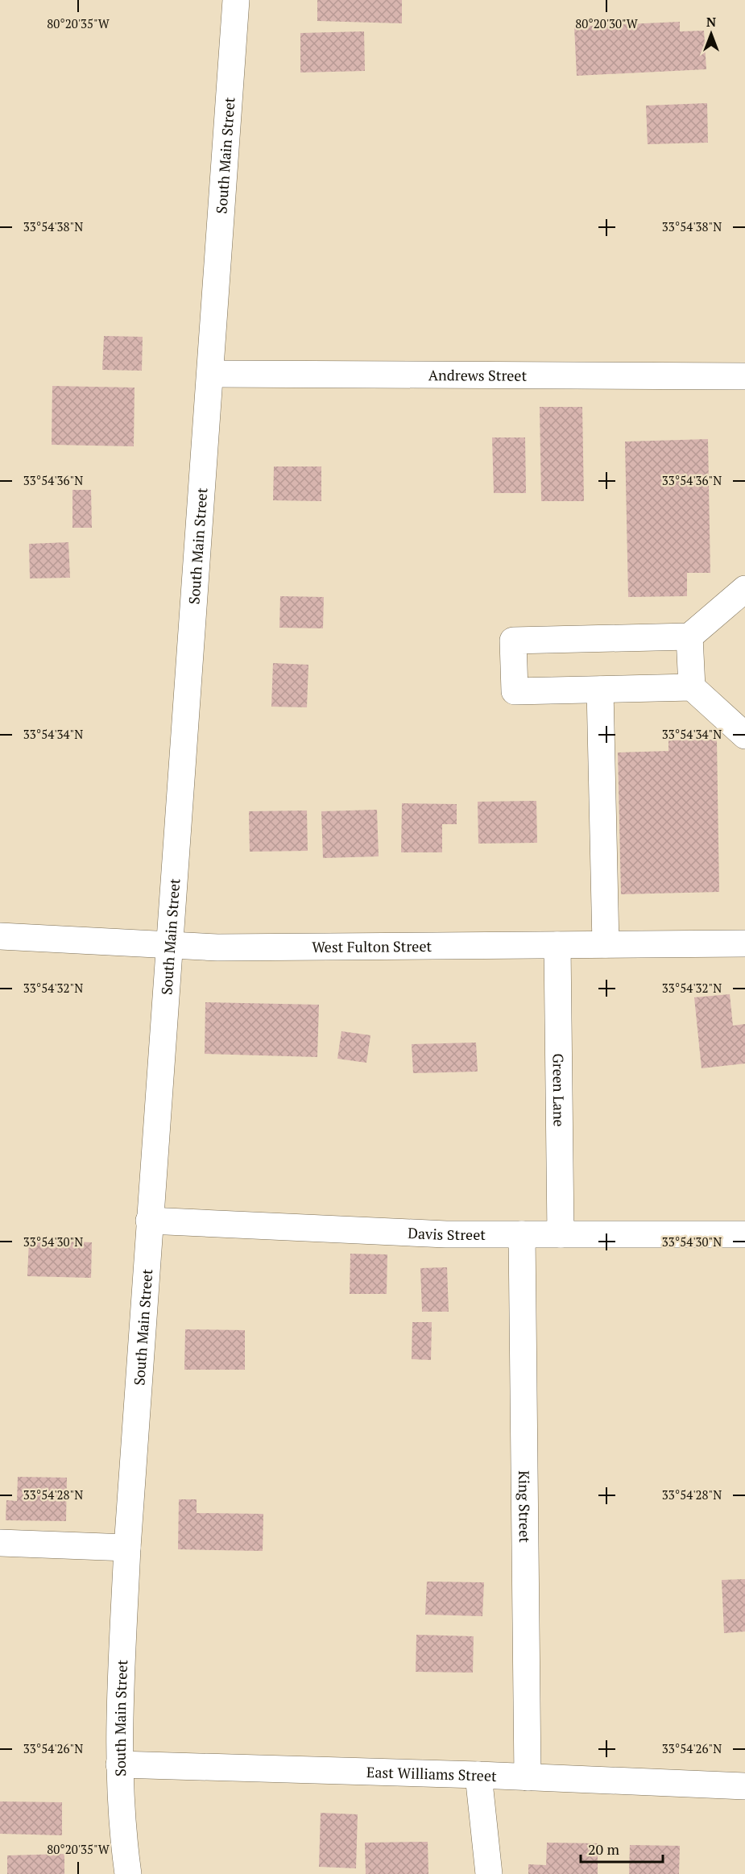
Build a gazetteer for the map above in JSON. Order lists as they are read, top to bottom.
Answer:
{
  "streets": {
    "street": [
      "South Main Street",
      "Andrews Street",
      "West Fulton Street",
      "Green Lane",
      "Davis Street",
      "King Street",
      "East Williams Street"
    ]
  },
  "crossings": [
    ["South Main Street", "Andrews Street"],
    ["South Main Street", "West Fulton Street"],
    ["South Main Street", "Davis Street"],
    ["South Main Street", "East Williams Street"],
    ["West Fulton Street", "Green Lane"],
    ["Green Lane", "Davis Street"],
    ["Davis Street", "King Street"],
    ["King Street", "East Williams Street"]
  ],
  "scale_bar": "20 m",
  "north": "top",
  "coordinates": [
    "80°20'35\"W",
    "80°20'30\"W",
    "33°54'38\"N",
    "33°54'36\"N",
    "33°54'34\"N",
    "33°54'32\"N",
    "33°54'30\"N",
    "33°54'28\"N",
    "33°54'26\"N"
  ]
}
